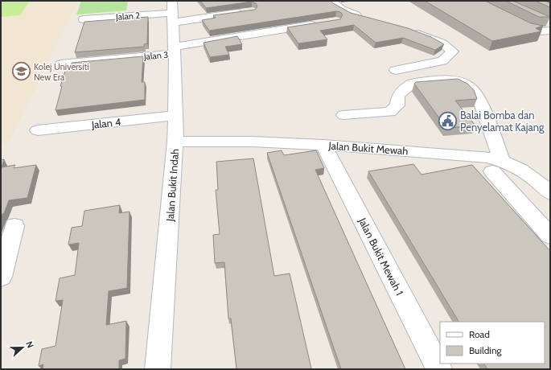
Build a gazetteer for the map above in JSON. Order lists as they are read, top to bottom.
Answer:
{
  "streets": {
    "street": [
      "Jalan 2",
      "Jalan 3",
      "Jalan 4",
      "Jalan Bukit Mewah",
      "Jalan Bukit Indah",
      "Jalan Bukit Mewah 1"
    ]
  },
  "crossings": [
    ["Jalan 2", "Jalan Bukit Indah"],
    ["Jalan 3", "Jalan Bukit Indah"],
    ["Jalan 4", "Jalan Bukit Indah"],
    ["Jalan Bukit Mewah", "Jalan Bukit Indah"],
    ["Jalan Bukit Mewah", "Jalan Bukit Mewah 1"]
  ],
  "places": {
    "school or university": ["Kolej Universiti New Era"],
    "public building": ["Balai Bomba dan Penyelamat Kajang"]
  },
  "legend": ["Road", "Building"],
  "north": "right"
}
